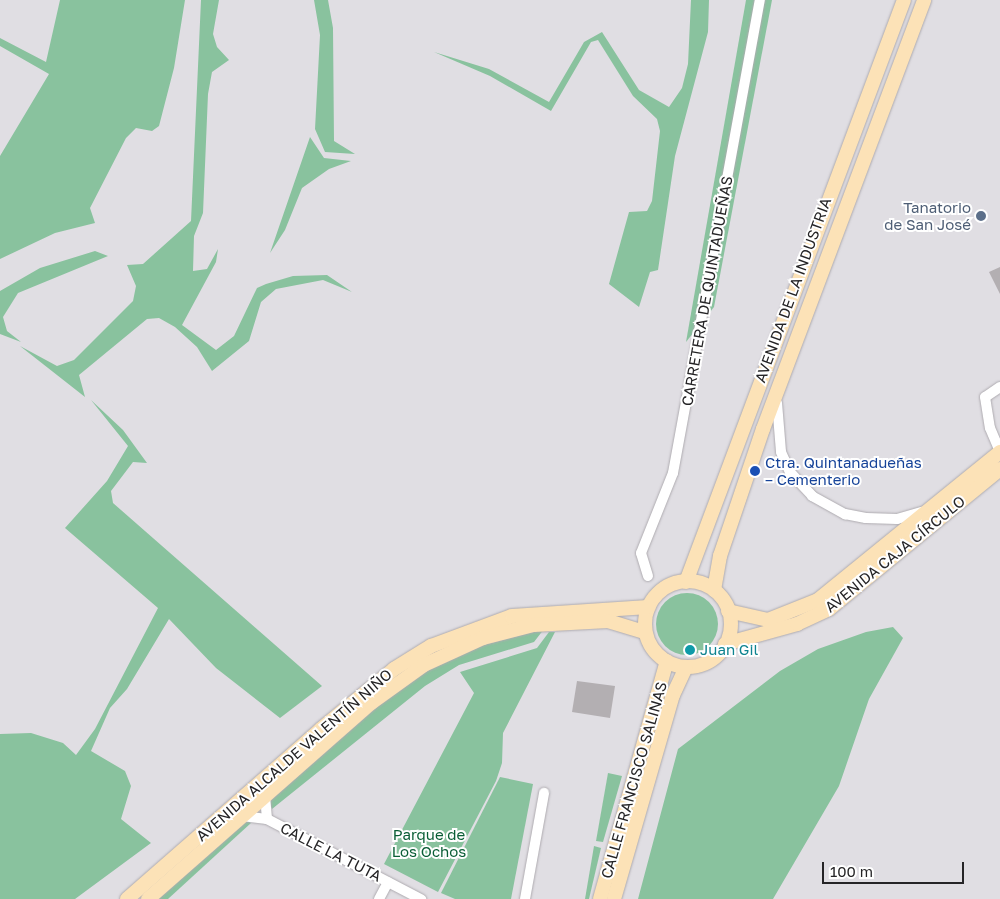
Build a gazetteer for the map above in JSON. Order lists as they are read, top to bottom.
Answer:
{
  "streets": {
    "main road": [
      "AVENIDA DE LA INDUSTRIA",
      "AVENIDA CAJA CÍRCULO",
      "AVENIDA ALCALDE VALENTÍN NIÑO",
      "CALLE FRANCISCO SALINAS"
    ],
    "street": ["CARRETERA DE QUINTADUEÑAS", "CALLE LA TUTA"]
  },
  "crossings": [
    ["AVENIDA DE LA INDUSTRIA", "AVENIDA CAJA CÍRCULO"],
    ["AVENIDA DE LA INDUSTRIA", "AVENIDA ALCALDE VALENTÍN NIÑO"],
    ["AVENIDA DE LA INDUSTRIA", "CALLE FRANCISCO SALINAS"],
    ["AVENIDA CAJA CÍRCULO", "AVENIDA ALCALDE VALENTÍN NIÑO"],
    ["AVENIDA CAJA CÍRCULO", "CALLE FRANCISCO SALINAS"],
    ["AVENIDA ALCALDE VALENTÍN NIÑO", "CALLE FRANCISCO SALINAS"],
    ["AVENIDA ALCALDE VALENTÍN NIÑO", "CALLE LA TUTA"]
  ],
  "parks": ["Parque de Los Ochos"],
  "places": ["Tanatorio de San José", "Ctra. Quintanadueñas – Cementerio", "Juan Gil"],
  "scale_bar": "100 m"
}
